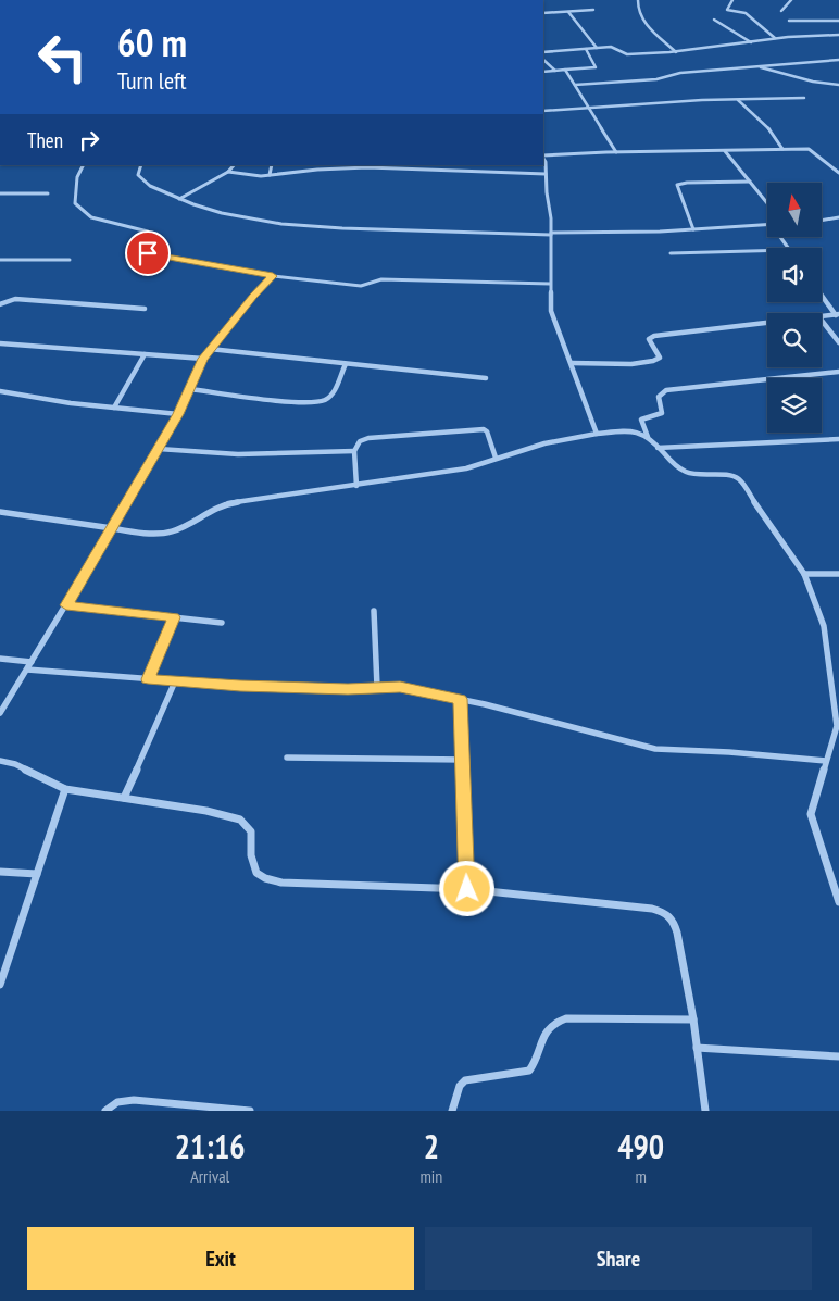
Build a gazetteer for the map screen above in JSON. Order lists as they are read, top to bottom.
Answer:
{
  "north": "top",
  "page": {
    "turn": ["60 m", "Turn left"],
    "then": "Then",
    "eta": [
      "21:16",
      "Arrival",
      "2",
      "min",
      "490",
      "m"
    ],
    "buttons": ["Exit", "Share"]
  }
}
